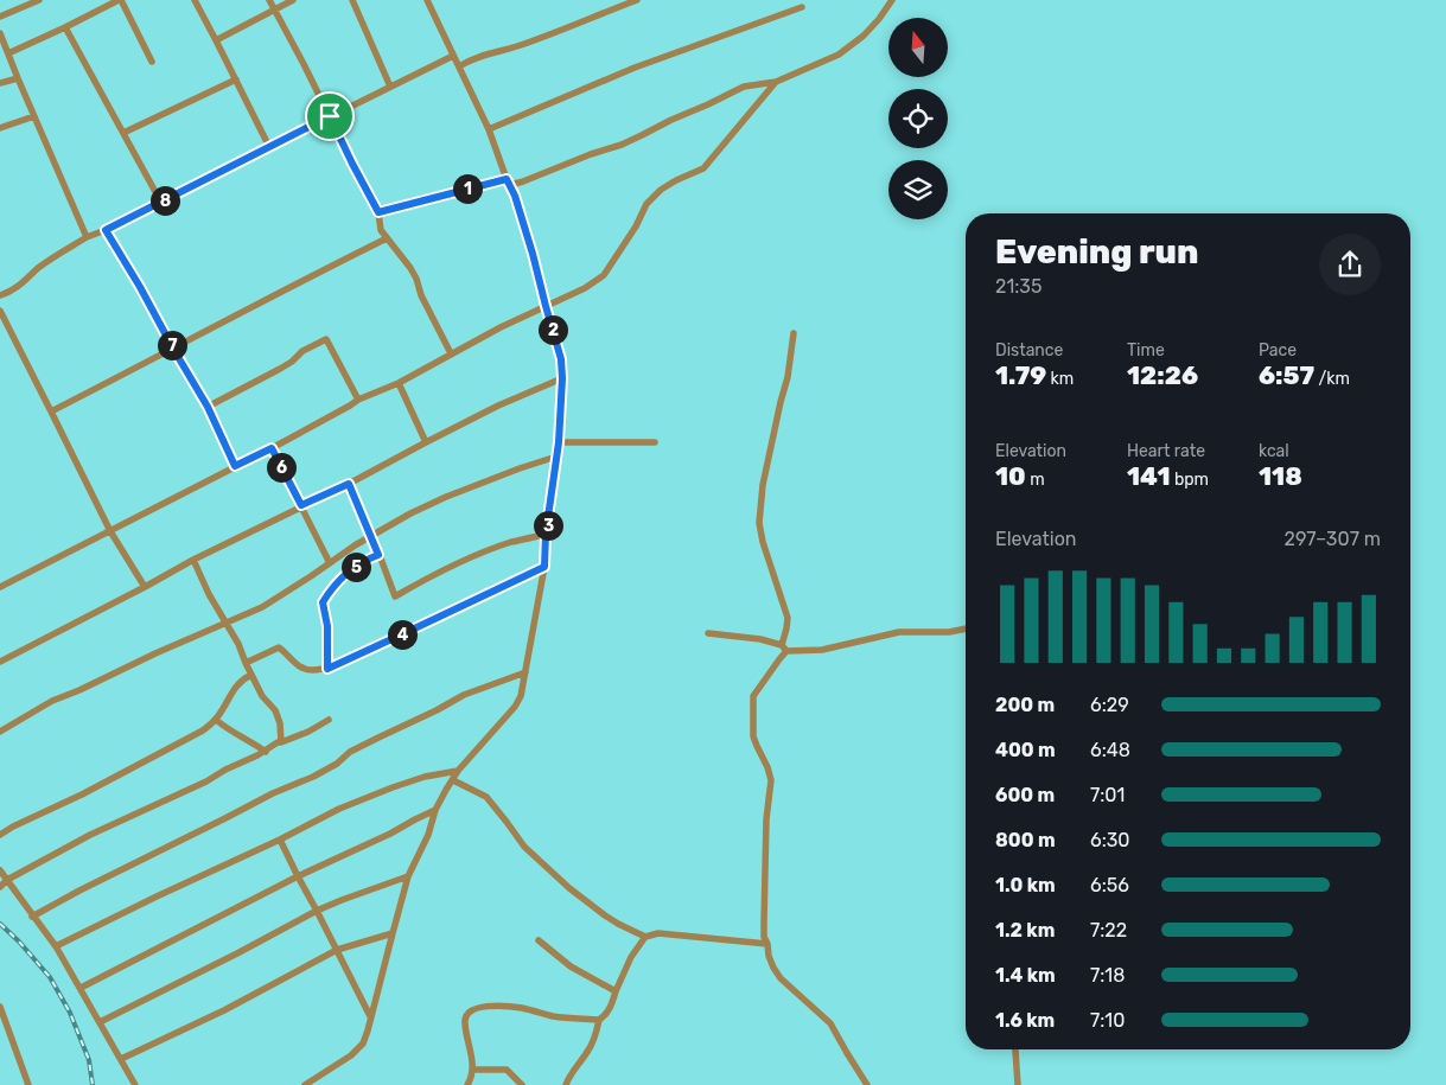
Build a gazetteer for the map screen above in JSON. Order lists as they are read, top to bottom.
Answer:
{
  "north": "top",
  "page": {
    "pins": [
      "1",
      "8",
      "2",
      "7",
      "6",
      "3",
      "5",
      "4"
    ],
    "heading": ["Evening run", "21:35"],
    "stats": [
      ["Distance", "1.79 km"],
      ["Time", "12:26"],
      ["Pace", "6:57 /km"],
      ["Elevation", "10 m"],
      ["Heart rate", "141 bpm"],
      ["kcal", "118"]
    ],
    "chart": ["Elevation", "297–307 m"],
    "list": [
      {
        "name": "200 m",
        "note": "6:29"
      },
      {
        "name": "400 m",
        "note": "6:48"
      },
      {
        "name": "600 m",
        "note": "7:01"
      },
      {
        "name": "800 m",
        "note": "6:30"
      },
      {
        "name": "1.0 km",
        "note": "6:56"
      },
      {
        "name": "1.2 km",
        "note": "7:22"
      },
      {
        "name": "1.4 km",
        "note": "7:18"
      },
      {
        "name": "1.6 km",
        "note": "7:10"
      }
    ]
  }
}
